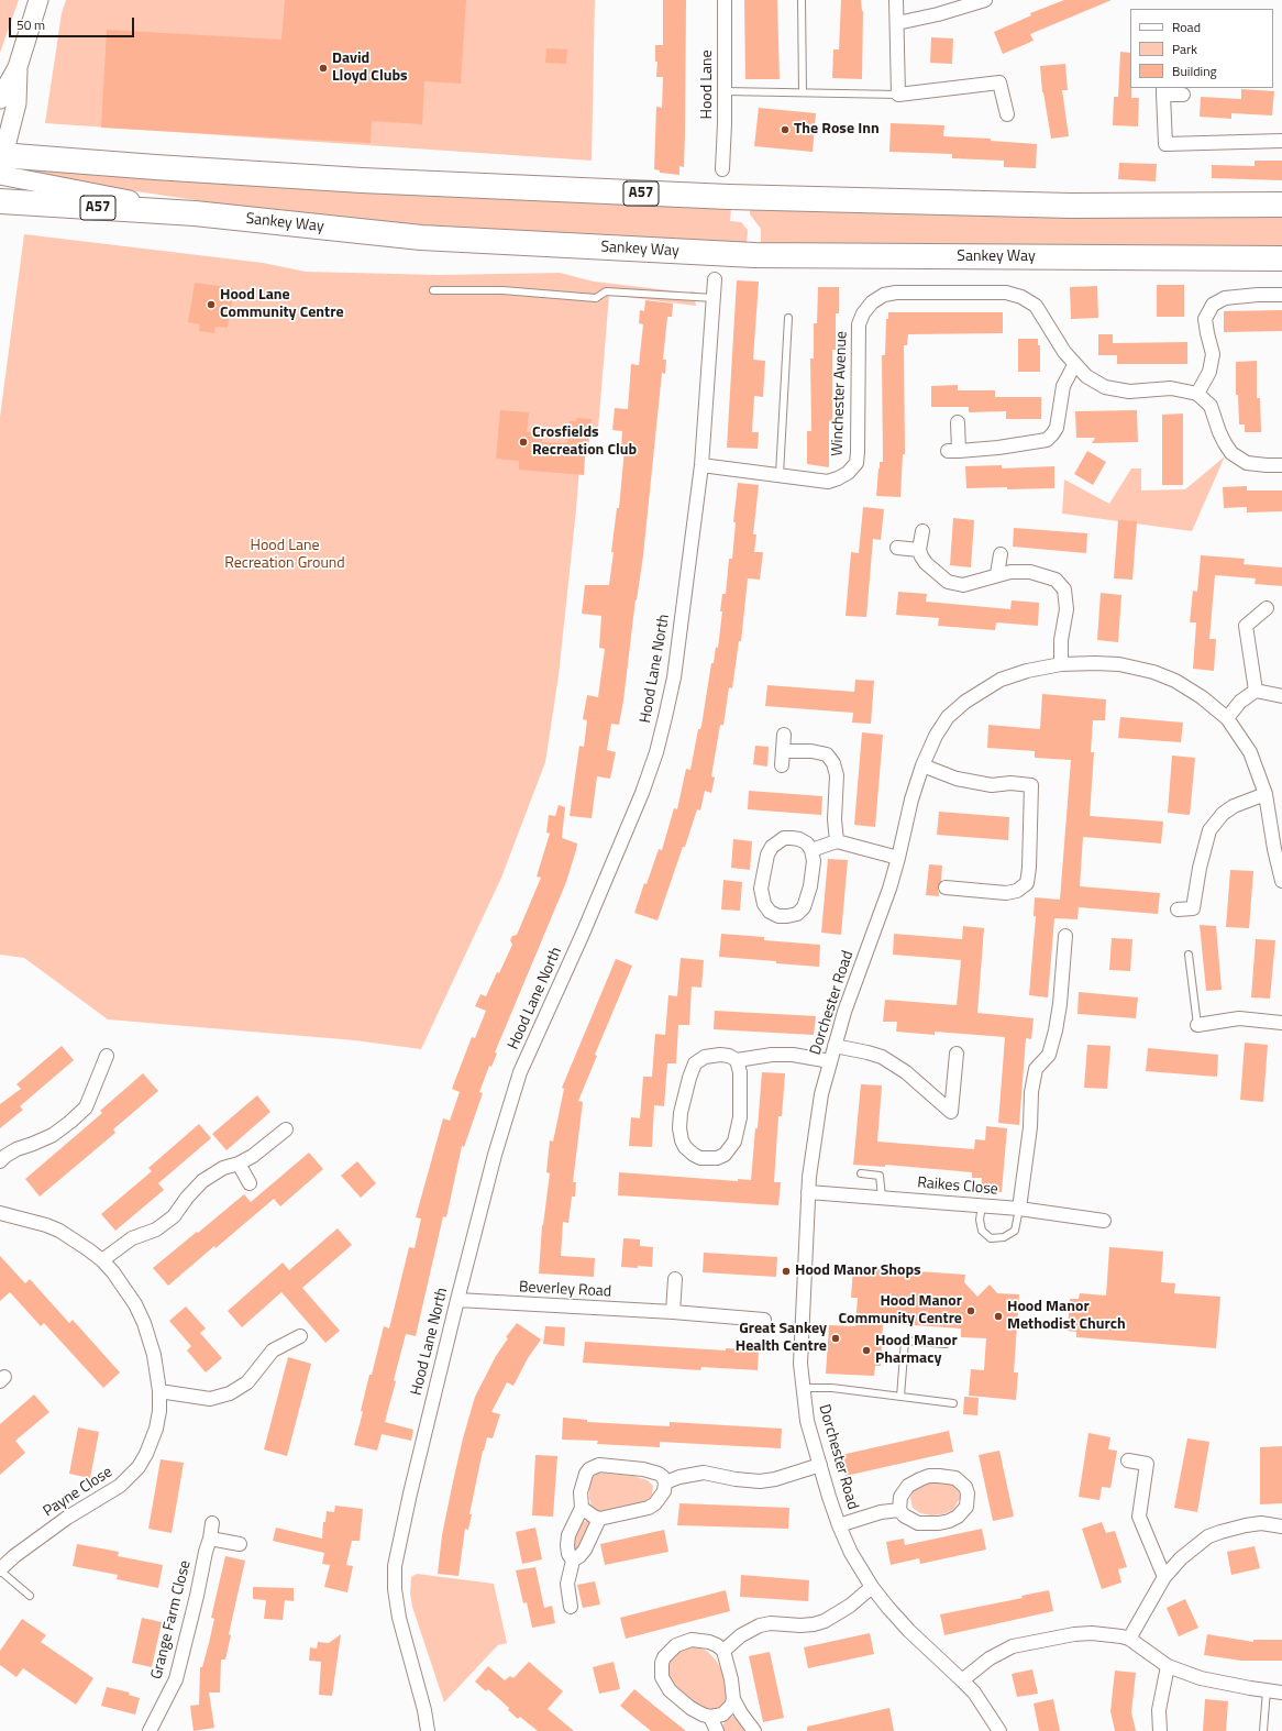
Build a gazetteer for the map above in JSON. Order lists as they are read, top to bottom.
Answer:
{
  "streets": {
    "highway": ["A57", "Sankey Way"],
    "street": [
      "Hood Lane",
      "Winchester Avenue",
      "Hood Lane North",
      "Dorchester Road",
      "Raikes Close",
      "Beverley Road",
      "Payne Close",
      "Grange Farm Close"
    ]
  },
  "crossings": [
    ["A57", "Sankey Way"],
    ["Winchester Avenue", "Hood Lane North"],
    ["Hood Lane North", "Beverley Road"],
    ["Dorchester Road", "Raikes Close"]
  ],
  "parks": ["Hood Lane Recreation Ground"],
  "places": [
    "David Lloyd Clubs",
    "The Rose Inn",
    "Hood Lane Community Centre",
    "Crosfields Recreation Club",
    "Hood Manor Shops",
    "Hood Manor Community Centre",
    "Hood Manor Methodist Church",
    "Great Sankey Health Centre",
    "Hood Manor Pharmacy"
  ],
  "legend": ["Road", "Park", "Building"],
  "scale_bar": "50 m"
}
